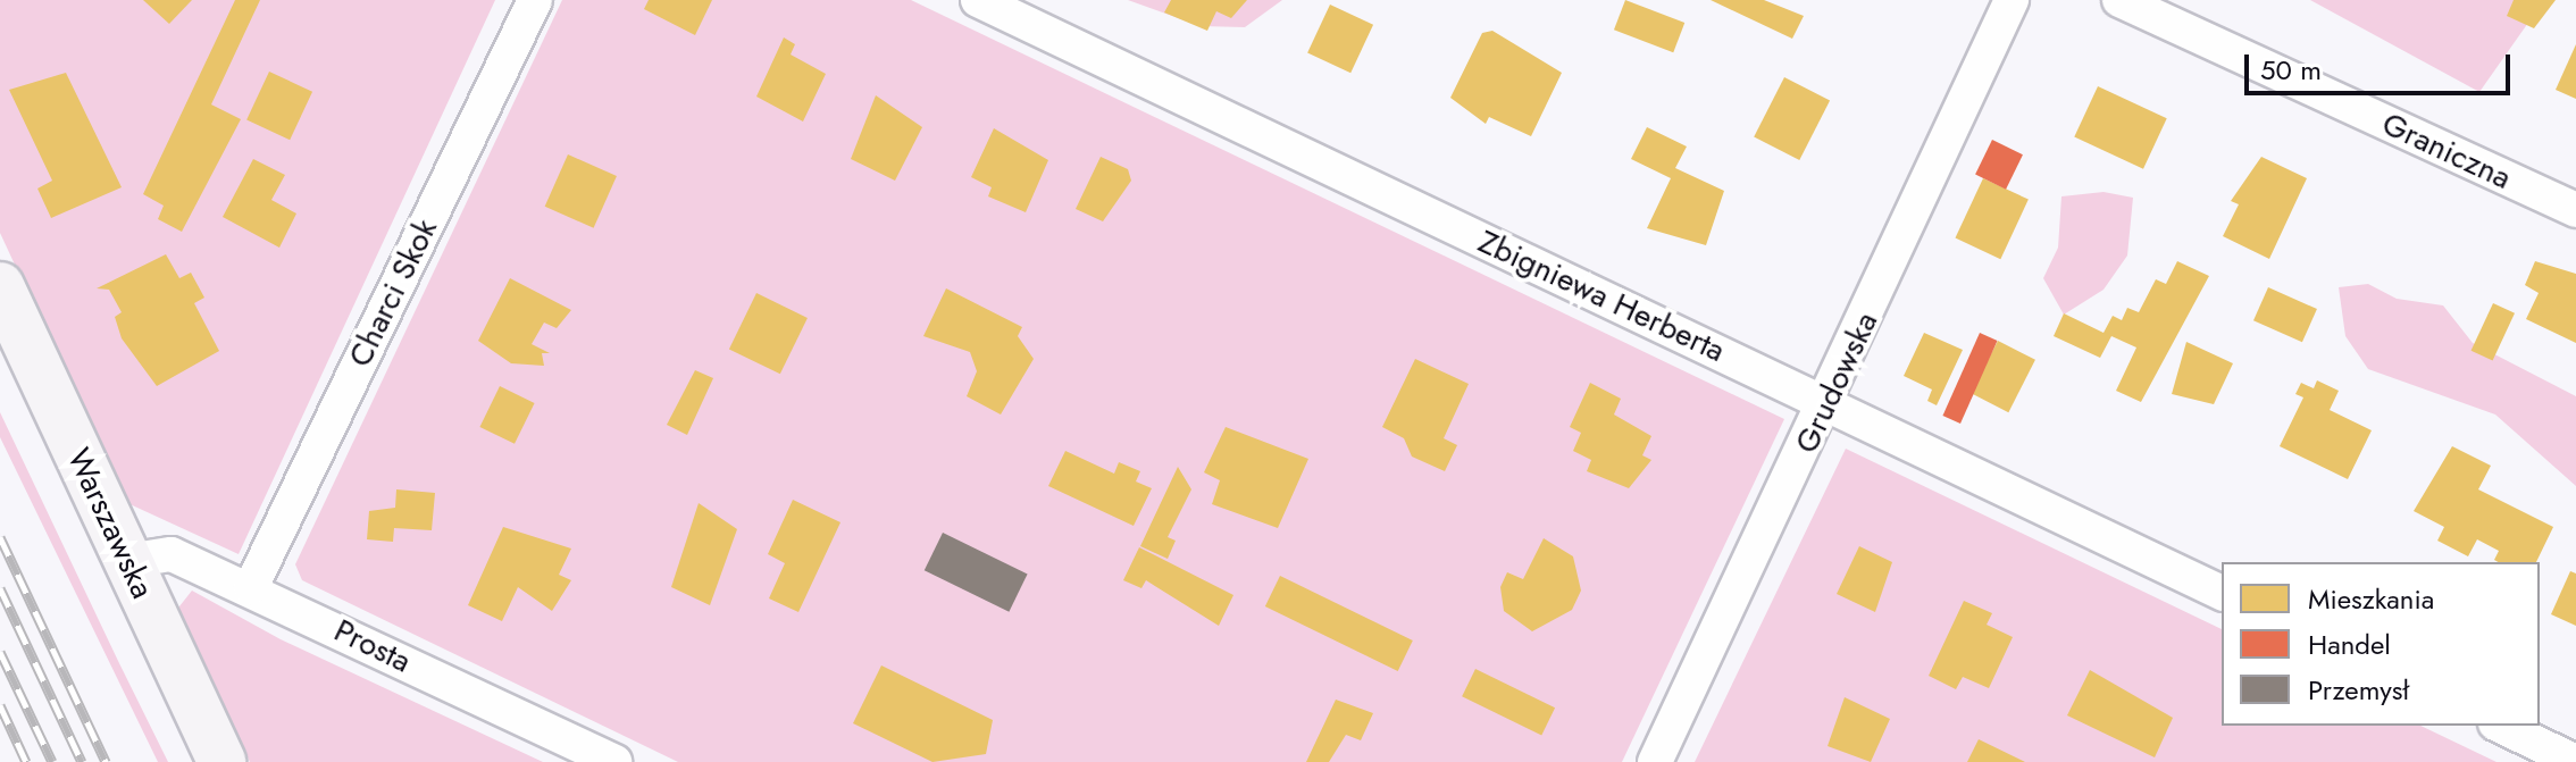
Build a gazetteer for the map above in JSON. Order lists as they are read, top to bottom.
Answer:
{
  "streets": {
    "street": [
      "Graniczna",
      "Charci Skok",
      "Zbigniewa Herberta",
      "Grudowska",
      "Warszawska",
      "Prosta"
    ]
  },
  "crossings": [
    ["Charci Skok", "Prosta"],
    ["Zbigniewa Herberta", "Grudowska"],
    ["Warszawska", "Prosta"]
  ],
  "legend": ["Mieszkania", "Handel", "Przemysł"],
  "scale_bar": "50 m"
}
